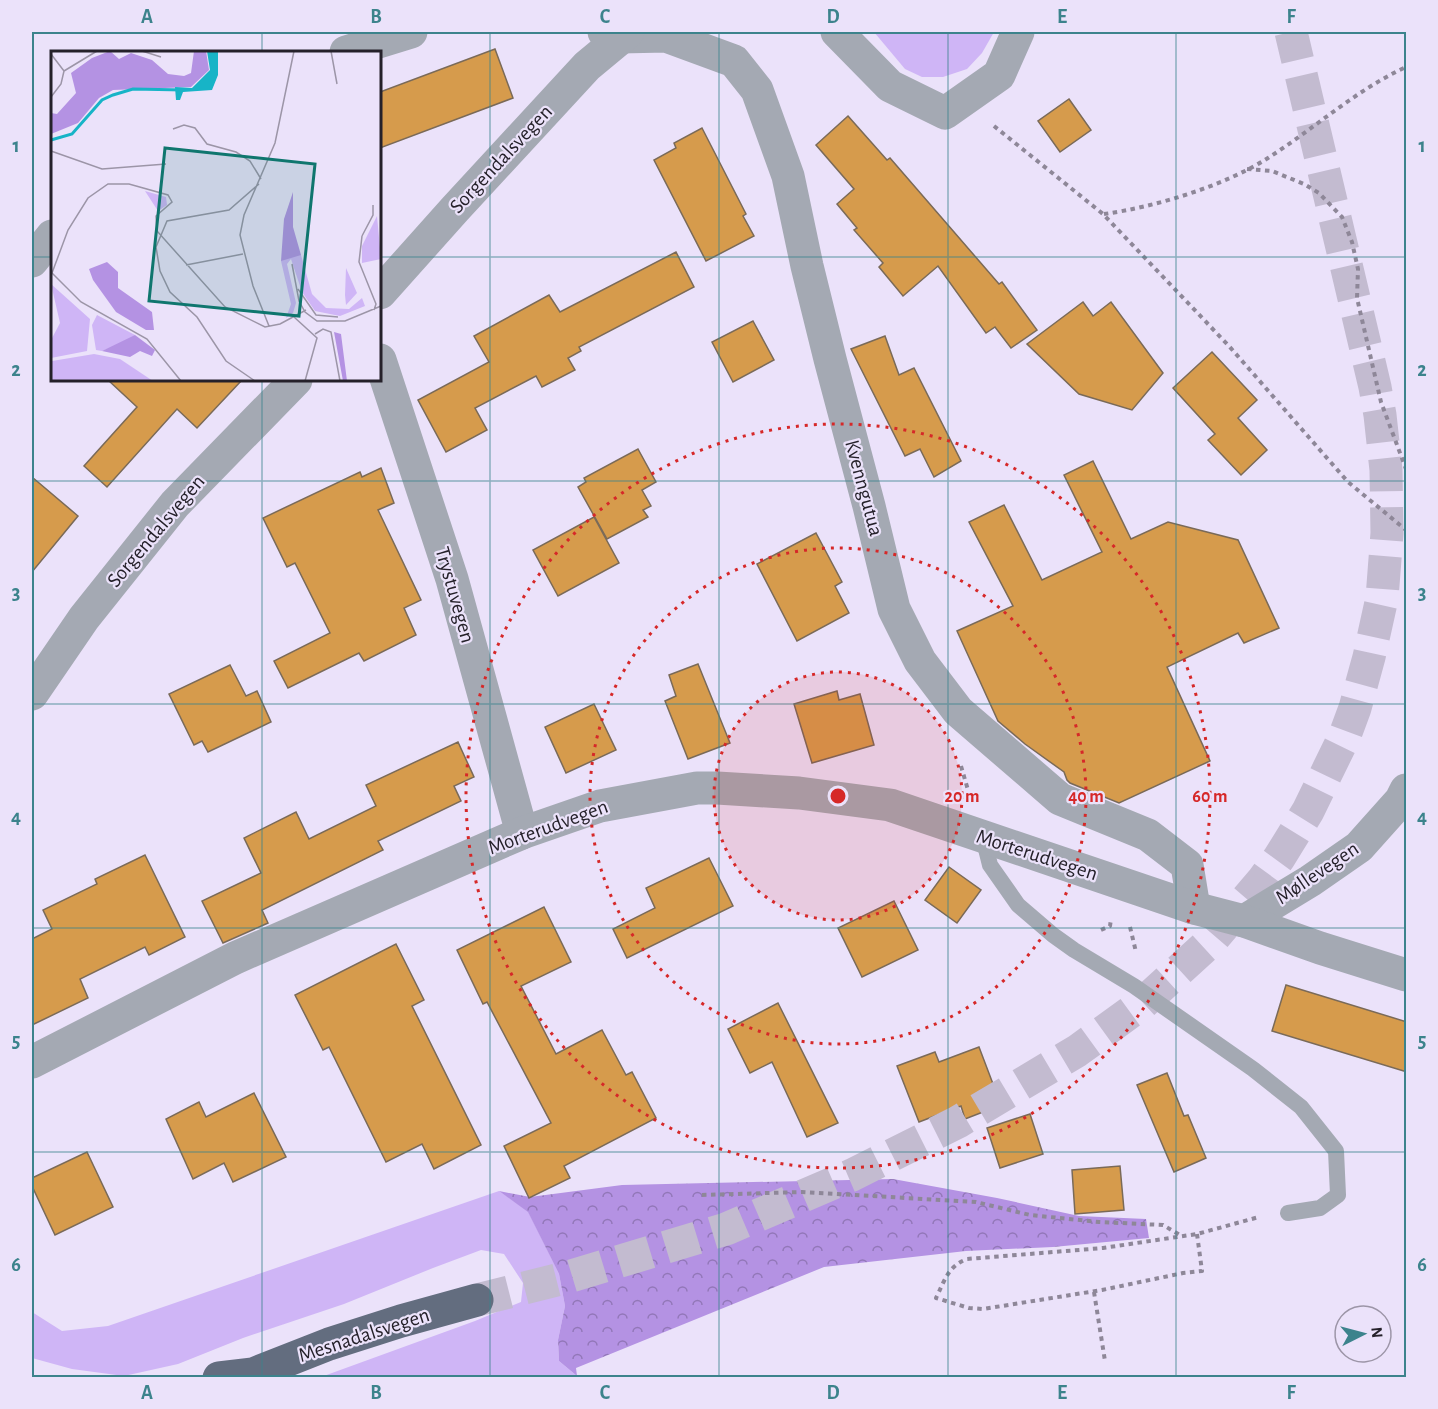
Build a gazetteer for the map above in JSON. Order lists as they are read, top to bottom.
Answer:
{
  "streets": {
    "highway": ["Mesnadalsvegen"],
    "street": [
      "Sorgendalsvegen",
      "Kvenngutua",
      "Trystuvegen",
      "Morterudvegen",
      "Møllevegen"
    ]
  },
  "crossings": [
    ["Sorgendalsvegen", "Kvenngutua"],
    ["Kvenngutua", "Morterudvegen"],
    ["Trystuvegen", "Morterudvegen"],
    ["Morterudvegen", "Møllevegen"]
  ],
  "north": "right",
  "grid": {
    "columns": [
      "A",
      "B",
      "C",
      "D",
      "E",
      "F"
    ],
    "rows": [
      "1",
      "2",
      "3",
      "4",
      "5",
      "6"
    ]
  },
  "rings": ["20 m", "40 m", "60 m"]
}
